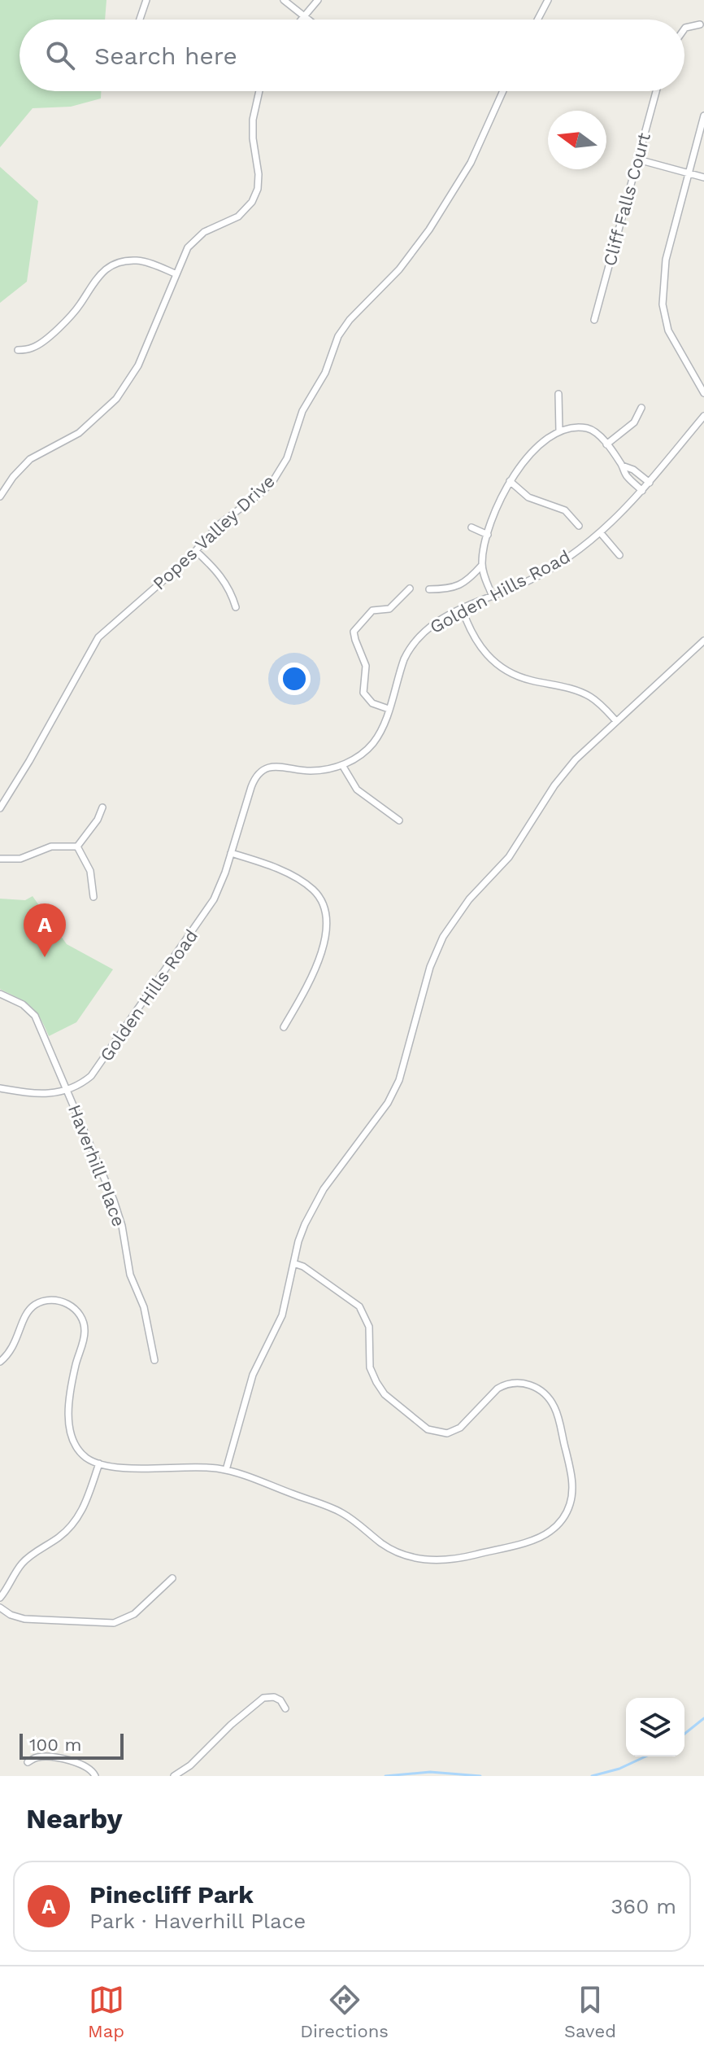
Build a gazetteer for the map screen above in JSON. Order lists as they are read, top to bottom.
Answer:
{
  "streets": {
    "street": [
      "Cliff Falls Court",
      "Popes Valley Drive",
      "Golden Hills Road",
      "Haverhill Place"
    ]
  },
  "crossings": [
    ["Golden Hills Road", "Haverhill Place"]
  ],
  "scale_bar": "100 m",
  "north": "left",
  "page": {
    "search": "Search here",
    "pins": "A",
    "scale": "100 m",
    "heading": "Nearby",
    "list": [
      {
        "mark": "A",
        "name": "Pinecliff Park",
        "note": "Park · Haverhill Place",
        "value": "360 m"
      }
    ],
    "nav": ["Map", "Directions", "Saved"]
  }
}
